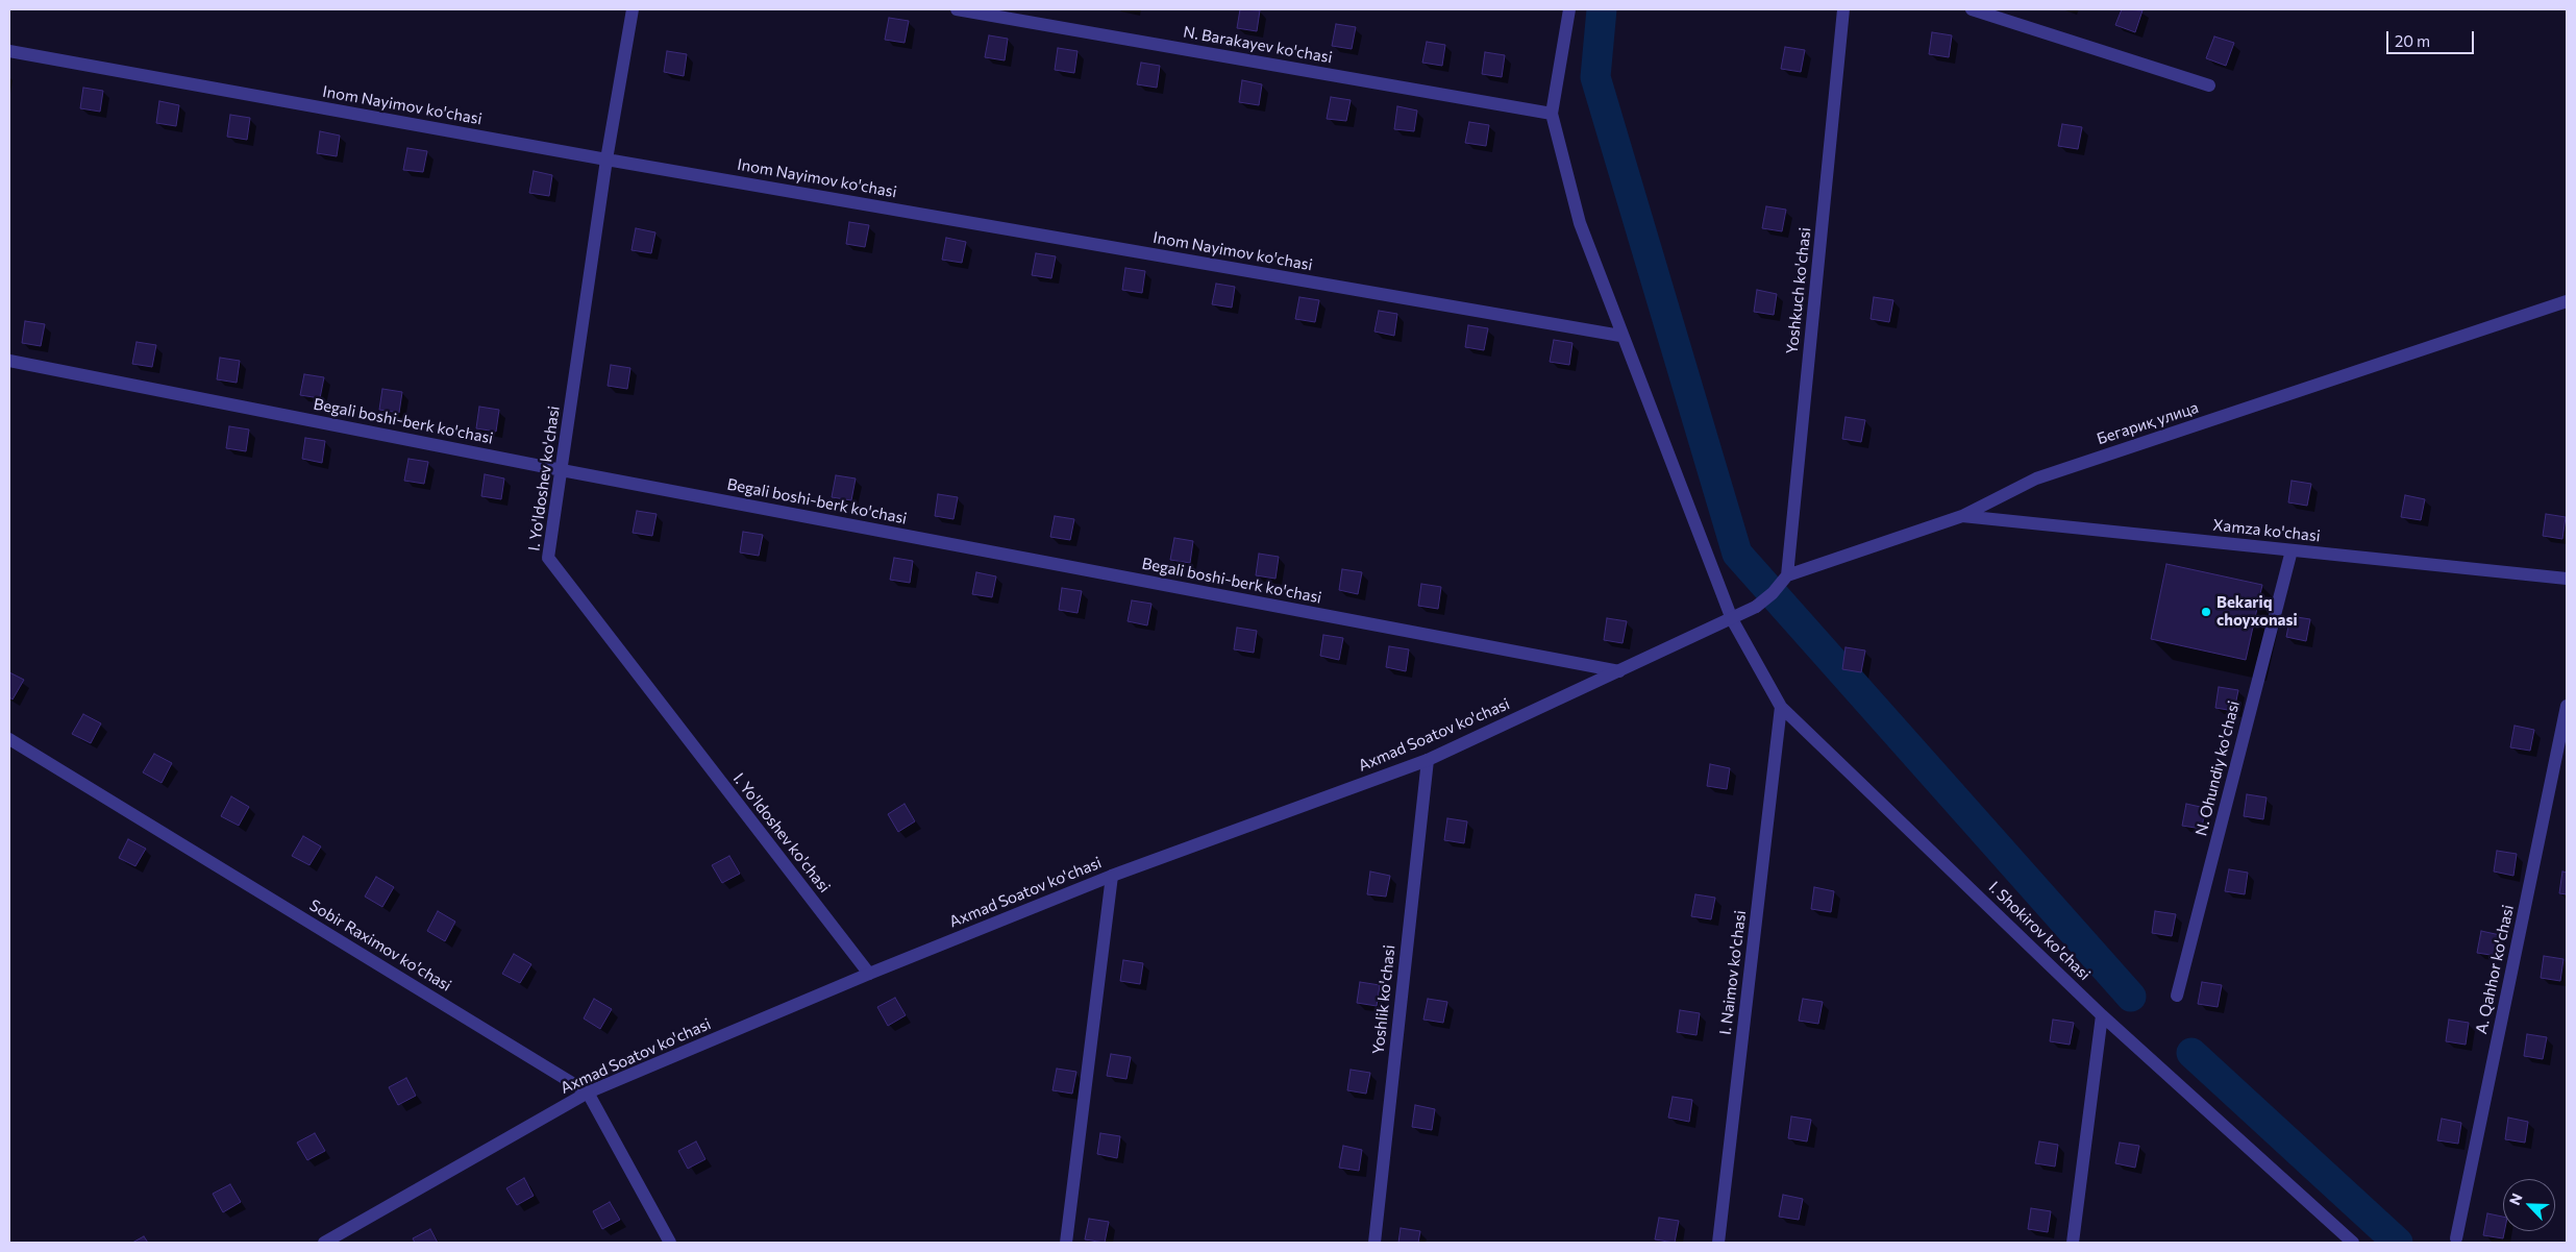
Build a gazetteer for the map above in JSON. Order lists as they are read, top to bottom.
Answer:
{
  "streets": {
    "street": [
      "N. Barakayev ko'chasi",
      "Inom Nayimov ko'chasi",
      "Yoshkuch ko'chasi",
      "Begali boshi-berk ko'chasi",
      "Бегариқ улица",
      "I. Yo'ldoshev ko'chasi",
      "Xamza ko'chasi",
      "Axmad Soatov ko'chasi",
      "N. Ohundiy ko'chasi",
      "I. Shokirov ko'chasi",
      "Sobir Raximov ko'chasi",
      "A. Qahhor ko'chasi",
      "I. Naimov ko'chasi",
      "Yoshlik ko'chasi"
    ]
  },
  "crossings": [
    ["N. Barakayev ko'chasi", "I. Shokirov ko'chasi"],
    ["Inom Nayimov ko'chasi", "I. Yo'ldoshev ko'chasi"],
    ["Inom Nayimov ko'chasi", "I. Shokirov ko'chasi"],
    ["Yoshkuch ko'chasi", "Бегариқ улица"],
    ["Yoshkuch ko'chasi", "Axmad Soatov ko'chasi"],
    ["Begali boshi-berk ko'chasi", "I. Yo'ldoshev ko'chasi"],
    ["Begali boshi-berk ko'chasi", "Axmad Soatov ko'chasi"],
    ["Бегариқ улица", "Xamza ko'chasi"],
    ["Бегариқ улица", "Axmad Soatov ko'chasi"],
    ["I. Yo'ldoshev ko'chasi", "Axmad Soatov ko'chasi"],
    ["Xamza ko'chasi", "N. Ohundiy ko'chasi"],
    ["Axmad Soatov ko'chasi", "I. Shokirov ko'chasi"],
    ["Axmad Soatov ko'chasi", "Sobir Raximov ko'chasi"],
    ["Axmad Soatov ko'chasi", "Yoshlik ko'chasi"],
    ["I. Shokirov ko'chasi", "I. Naimov ko'chasi"]
  ],
  "places": ["Bekariq choyxonasi"],
  "scale_bar": "20 m",
  "north": "top left"
}
